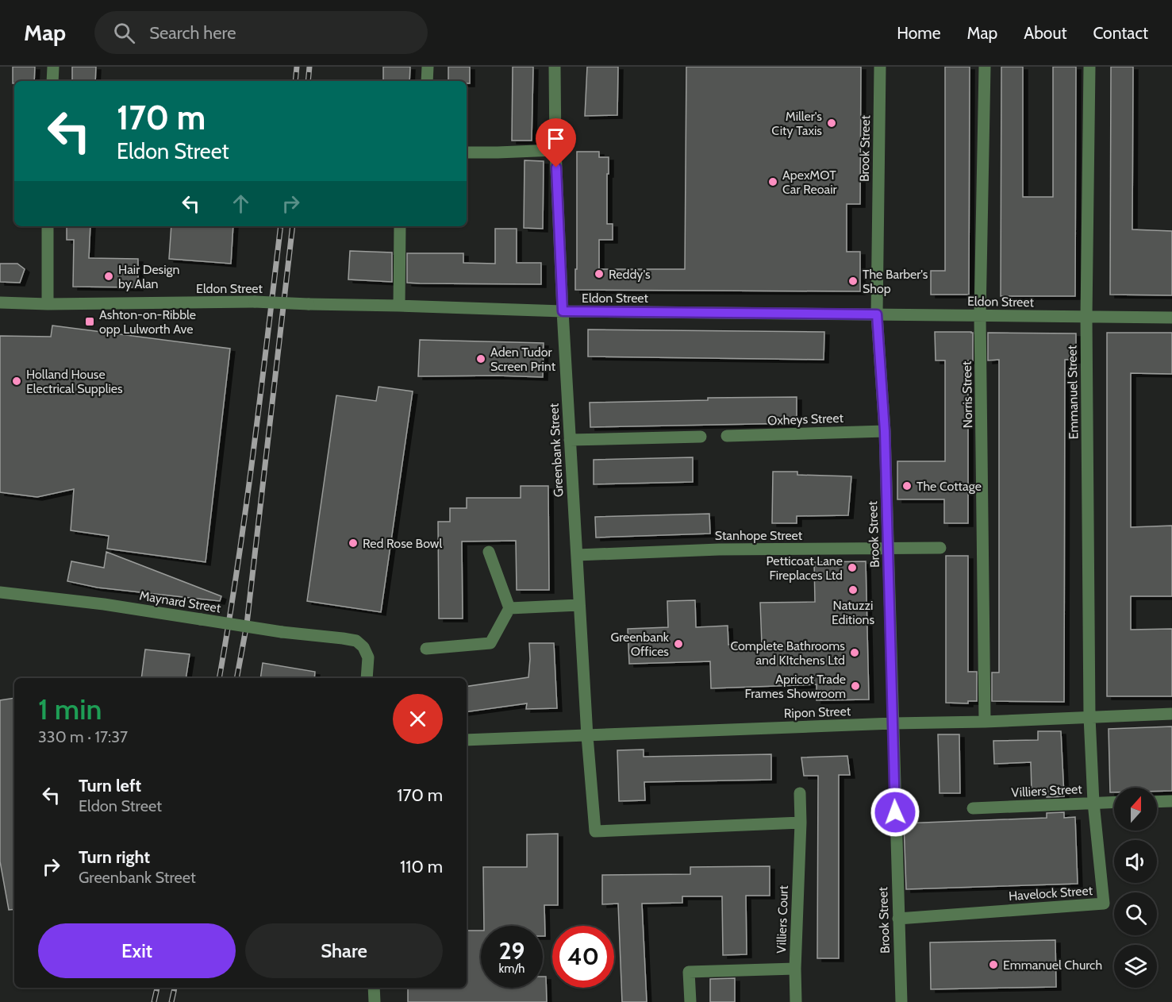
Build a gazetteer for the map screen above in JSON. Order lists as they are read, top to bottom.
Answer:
{
  "streets": {
    "street": [
      "Brook Street",
      "Eldon Street",
      "Emmanuel Street",
      "Norris Street",
      "Oxheys Street",
      "Greenbank Street",
      "Stanhope Street",
      "Maynard Street",
      "Ripon Street",
      "Villiers Street",
      "Havelock Street",
      "Villiers Court"
    ]
  },
  "crossings": [
    ["Brook Street", "Eldon Street"],
    ["Brook Street", "Oxheys Street"],
    ["Brook Street", "Stanhope Street"],
    ["Brook Street", "Ripon Street"],
    ["Brook Street", "Havelock Street"],
    ["Eldon Street", "Emmanuel Street"],
    ["Eldon Street", "Norris Street"],
    ["Eldon Street", "Greenbank Street"],
    ["Emmanuel Street", "Ripon Street"],
    ["Emmanuel Street", "Havelock Street"],
    ["Norris Street", "Ripon Street"],
    ["Greenbank Street", "Stanhope Street"],
    ["Greenbank Street", "Ripon Street"],
    ["Greenbank Street", "Villiers Court"],
    ["Ripon Street", "Havelock Street"],
    ["Villiers Street", "Havelock Street"]
  ],
  "places": {
    "other": [
      "Miller's City Taxis",
      "ApexMOT Car Reoair",
      "Reddy's",
      "Hair Design by Alan",
      "The Barber's Shop",
      "Aden Tudor Screen Print",
      "Holland House Electrical Supplies",
      "The Cottage",
      "Red Rose Bowl",
      "Petticoat Lane Fireplaces Ltd",
      "Natuzzi Editions",
      "Greenbank Offices",
      "Complete Bathrooms and KItchens Ltd",
      "Apricot Trade Frames Showroom",
      "Emmanuel Church"
    ],
    "transit": ["Ashton-on-Ribble opp Lulworth Ave"]
  },
  "north": "top",
  "page": {
    "header": "Map",
    "search": "Search here",
    "nav": [
      "Home",
      "Map",
      "About",
      "Contact"
    ],
    "turn": ["170 m", "Eldon Street"],
    "heading": ["1 min", "330 m · 17:37"],
    "list": [
      {
        "name": "Turn left",
        "note": "Eldon Street",
        "value": "170 m"
      },
      {
        "name": "Turn right",
        "note": "Greenbank Street",
        "value": "110 m"
      }
    ],
    "buttons": ["Exit", "Share"],
    "speed": "29 km/h",
    "limit": "40"
  }
}
